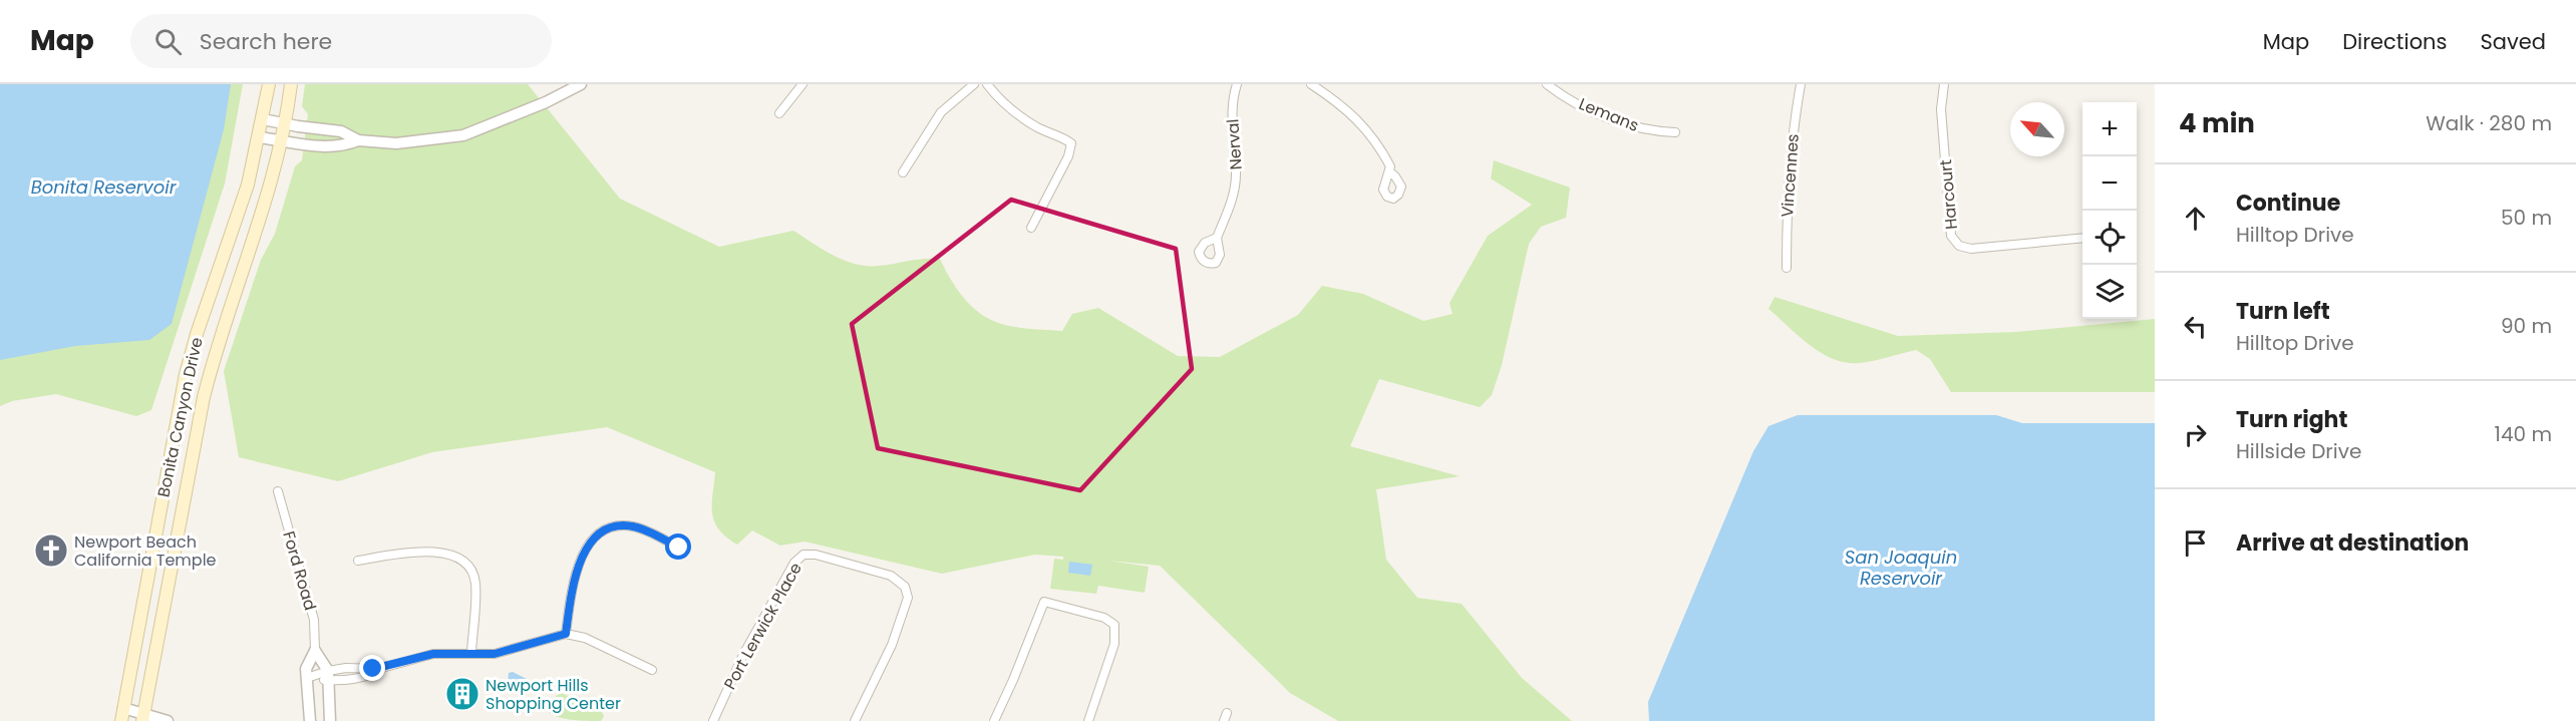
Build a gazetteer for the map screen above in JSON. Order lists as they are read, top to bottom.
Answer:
{
  "streets": {
    "main road": ["Bonita Canyon Drive"],
    "street": [
      "Lemans",
      "Nerval",
      "Vincennes",
      "Harcourt",
      "Ford Road",
      "Port Lerwick Place"
    ]
  },
  "water": ["Bonita Reservoir", "San Joaquin Reservoir"],
  "places": {
    "church": ["Newport Beach California Temple"],
    "building": ["Newport Hills Shopping Center"]
  },
  "north": "top left",
  "page": {
    "header": "Map",
    "search": "Search here",
    "nav": ["Map", "Directions", "Saved"],
    "heading": ["4 min", "Walk · 280 m"],
    "map_buttons": ["+", "−"],
    "list": [
      ["Continue", "Hilltop Drive", "50 m"],
      ["Turn left", "Hilltop Drive", "90 m"],
      ["Turn right", "Hillside Drive", "140 m"],
      "Arrive at destination"
    ]
  }
}
